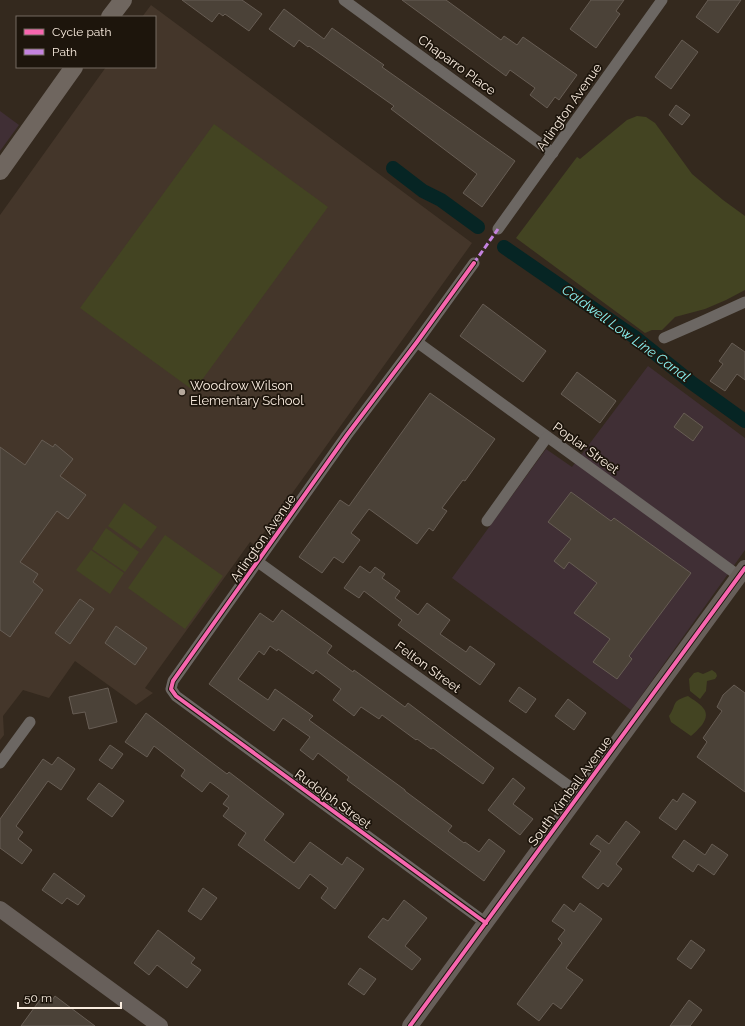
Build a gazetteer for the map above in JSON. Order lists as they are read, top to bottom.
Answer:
{
  "streets": {
    "street": [
      "Chaparro Place",
      "Arlington Avenue",
      "Poplar Street",
      "Felton Street",
      "South Kimball Avenue",
      "Rudolph Street"
    ]
  },
  "crossings": [
    ["Chaparro Place", "Arlington Avenue"],
    ["Arlington Avenue", "Poplar Street"],
    ["Arlington Avenue", "Felton Street"],
    ["Arlington Avenue", "Rudolph Street"],
    ["Poplar Street", "South Kimball Avenue"],
    ["Felton Street", "South Kimball Avenue"],
    ["South Kimball Avenue", "Rudolph Street"]
  ],
  "water": ["Caldwell Low Line Canal"],
  "places": ["Woodrow Wilson Elementary School"],
  "legend": ["Cycle path", "Path"],
  "scale_bar": "50 m"
}
